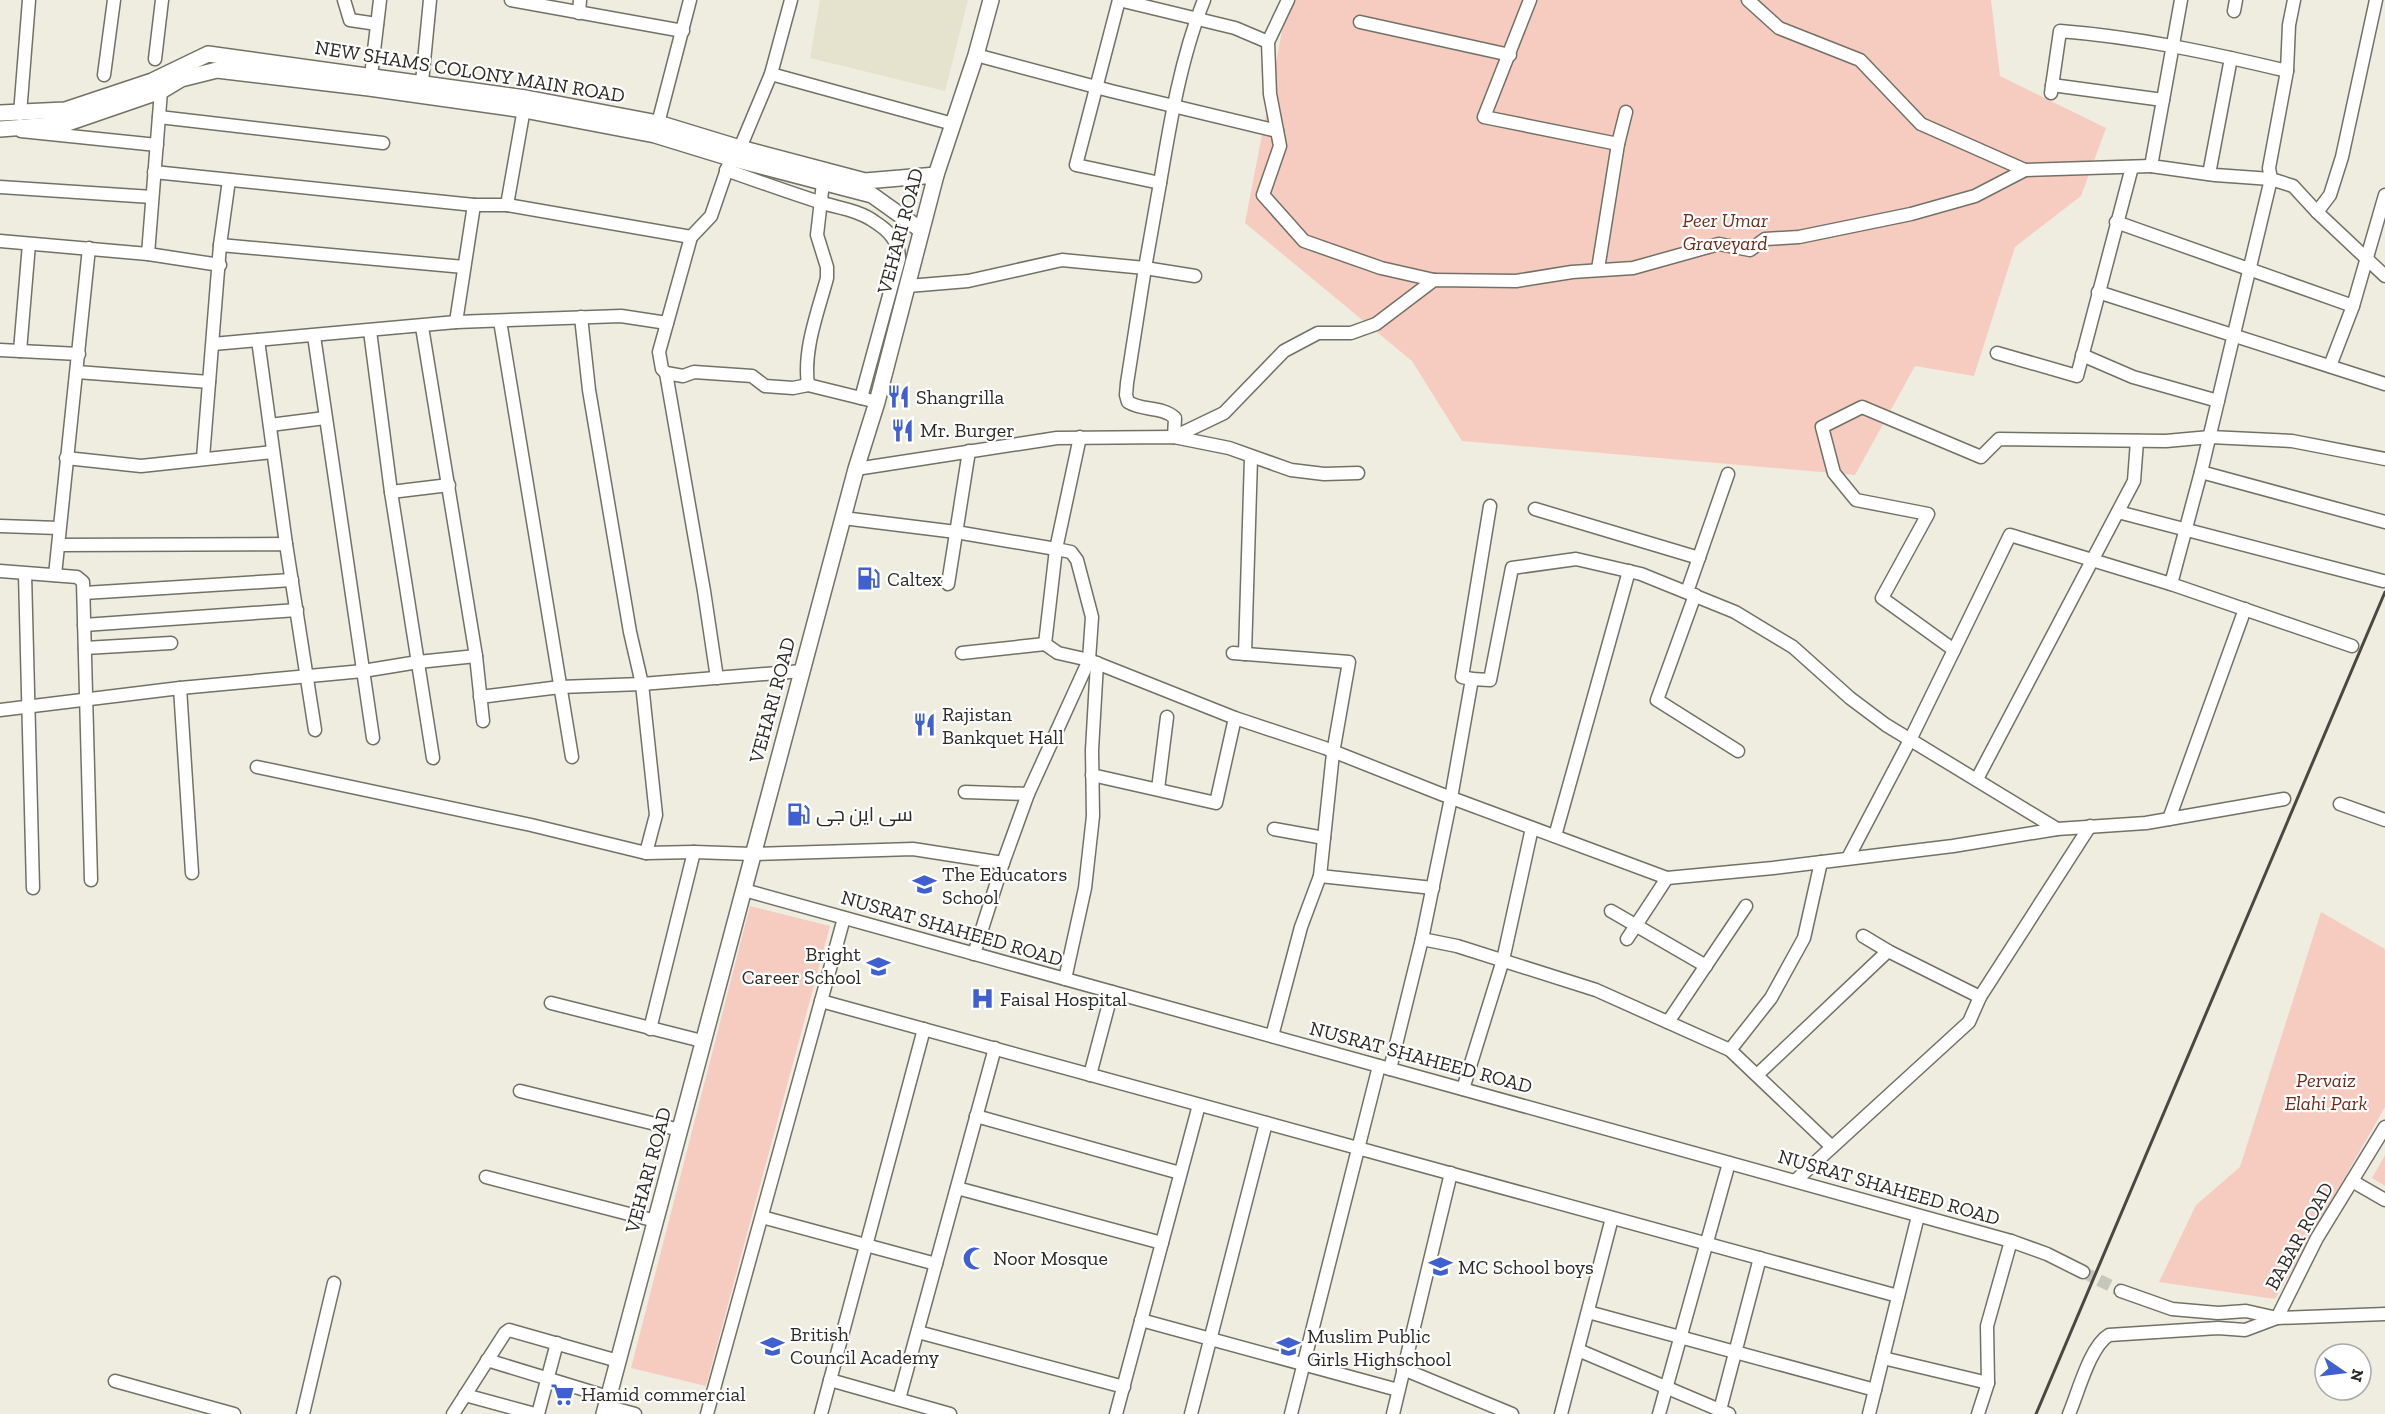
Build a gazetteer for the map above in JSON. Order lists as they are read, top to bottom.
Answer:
{
  "streets": {
    "main road": ["NEW SHAMS COLONY MAIN ROAD", "VEHARI ROAD"],
    "street": ["NUSRAT SHAHEED ROAD", "BABAR ROAD"]
  },
  "crossings": [
    ["NEW SHAMS COLONY MAIN ROAD", "VEHARI ROAD"],
    ["VEHARI ROAD", "NUSRAT SHAHEED ROAD"]
  ],
  "parks": ["Peer Umar Graveyard", "Pervaiz Elahi Park"],
  "places": {
    "restaurant": ["Shangrilla", "Mr. Burger", "Rajistan Bankquet Hall"],
    "fuel station": ["Caltex", "سی این جی"],
    "school or university": [
      "The Educators School",
      "Bright Career School",
      "MC School boys",
      "British Council Academy",
      "Muslim Public Girls Highschool"
    ],
    "hospital": ["Faisal Hospital"],
    "mosque": ["Noor Mosque"],
    "supermarket": ["Hamid commercial"]
  },
  "north": "right"
}
